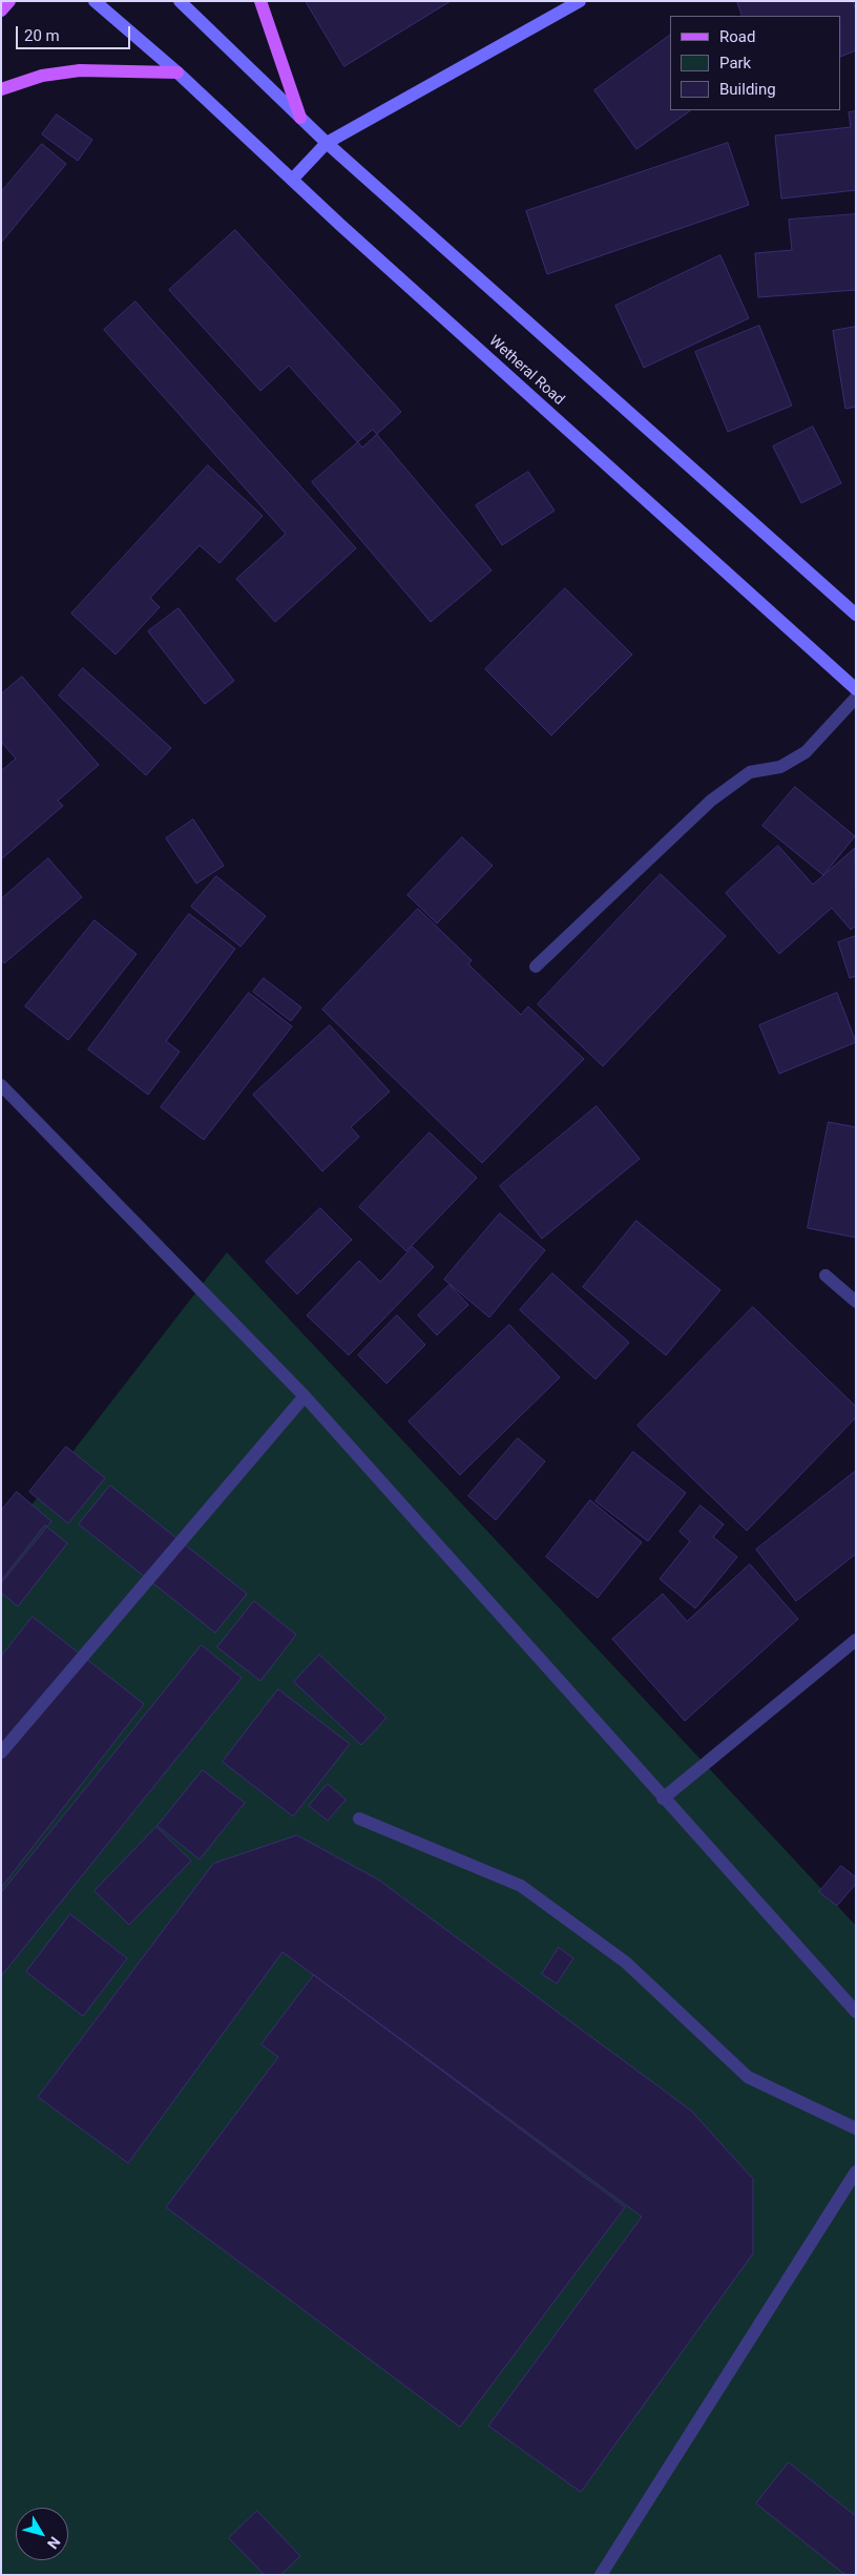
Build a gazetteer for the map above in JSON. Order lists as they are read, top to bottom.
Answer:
{
  "streets": {
    "main road": ["Wetheral Road"]
  },
  "legend": ["Road", "Park", "Building"],
  "scale_bar": "20 m",
  "north": "bottom right"
}
